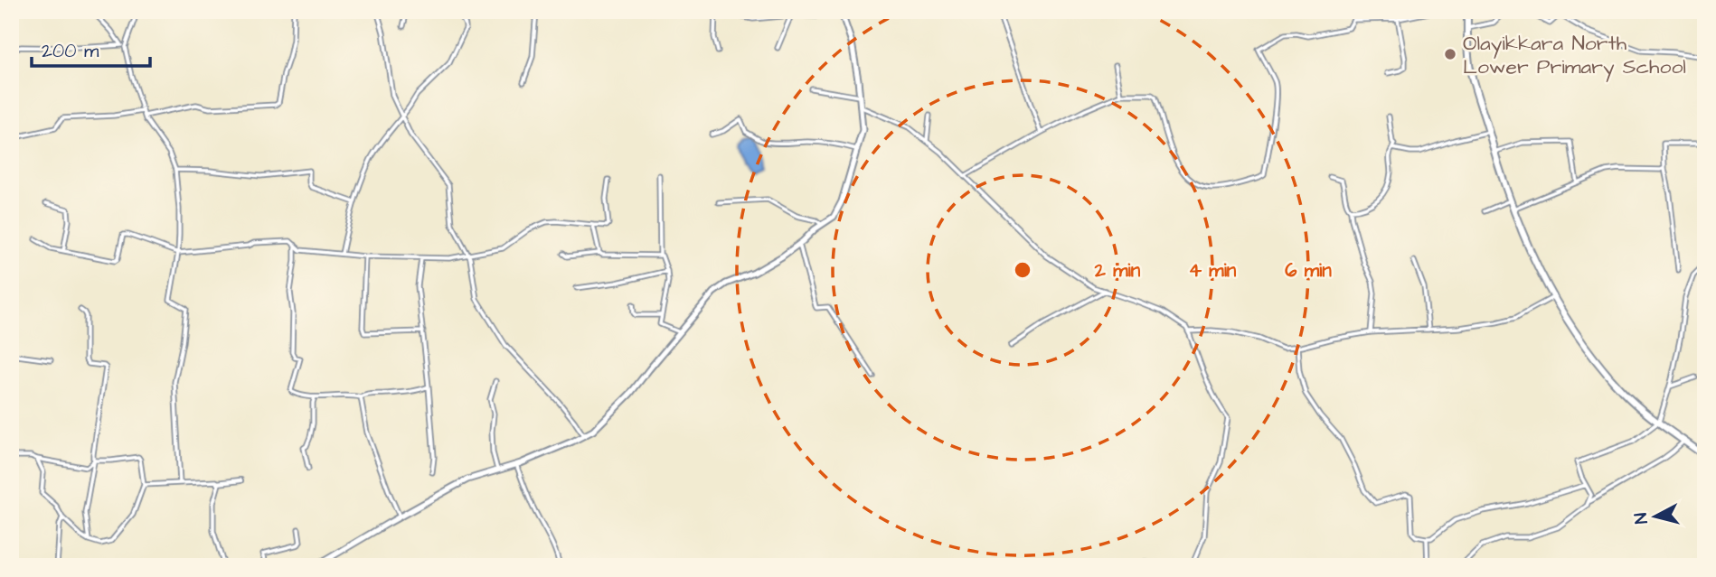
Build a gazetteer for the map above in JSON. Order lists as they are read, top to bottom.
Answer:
{
  "places": ["Olayikkara North Lower Primary School"],
  "scale_bar": "200 m",
  "north": "left",
  "rings": ["2 min", "4 min", "6 min"]
}
